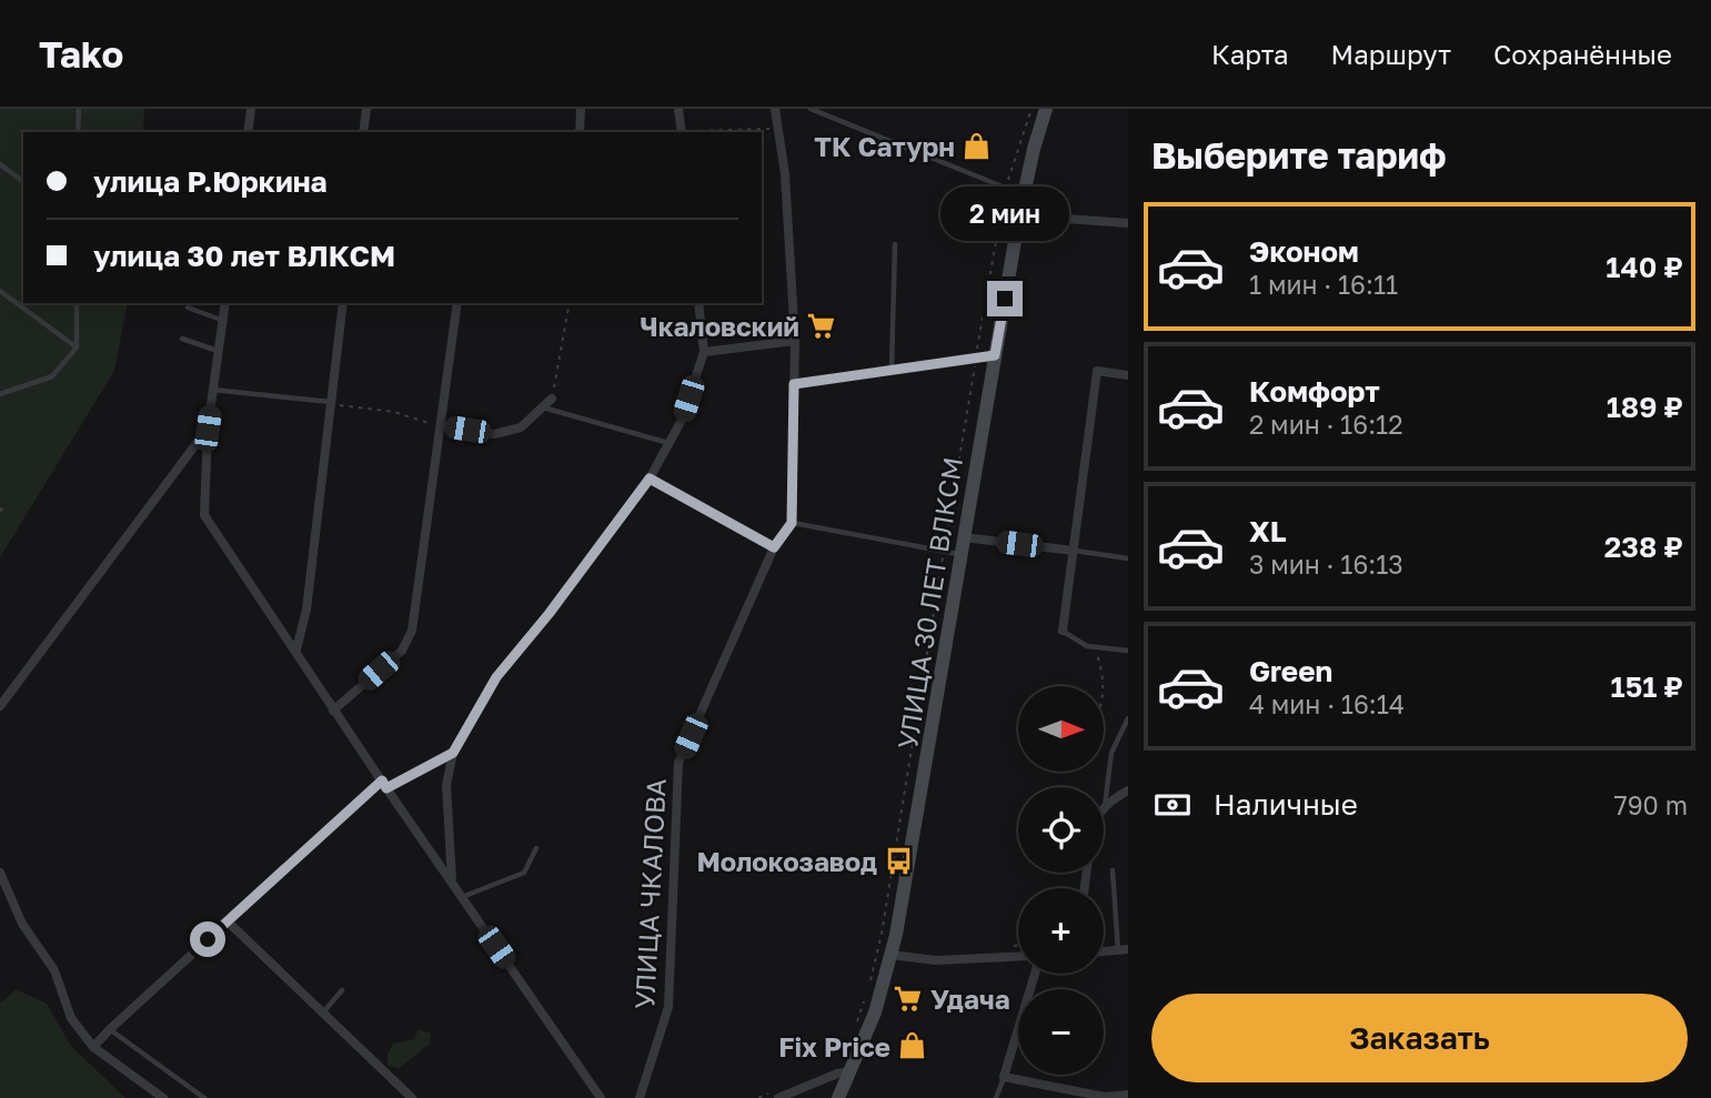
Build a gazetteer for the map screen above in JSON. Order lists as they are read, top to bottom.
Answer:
{
  "streets": {
    "main road": ["УЛИЦА 30 ЛЕТ ВЛКСМ"],
    "street": ["УЛИЦА ЧКАЛОВА"]
  },
  "places": {
    "shop": ["ТК Сатурн", "Fix Price"],
    "supermarket": ["Чкаловский", "Удача"],
    "bus stop": ["Молокозавод"]
  },
  "north": "right",
  "page": {
    "header": "Tako",
    "nav": ["Карта", "Маршрут", "Сохранённые"],
    "heading": "Выберите тариф",
    "banner": ["улица Р.Юркина", "улица 30 лет ВЛКСМ"],
    "bubble": "2 мин",
    "list": [
      {
        "name": "Эконом",
        "note": "1 мин · 16:11",
        "value": "140 ₽"
      },
      {
        "name": "Комфорт",
        "note": "2 мин · 16:12",
        "value": "189 ₽"
      },
      {
        "name": "XL",
        "note": "3 мин · 16:13",
        "value": "238 ₽"
      },
      {
        "name": "Green",
        "note": "4 мин · 16:14",
        "value": "151 ₽"
      }
    ],
    "map_buttons": ["+", "−"],
    "pay": ["Наличные", "790 m"],
    "buttons": "Заказать"
  }
}
